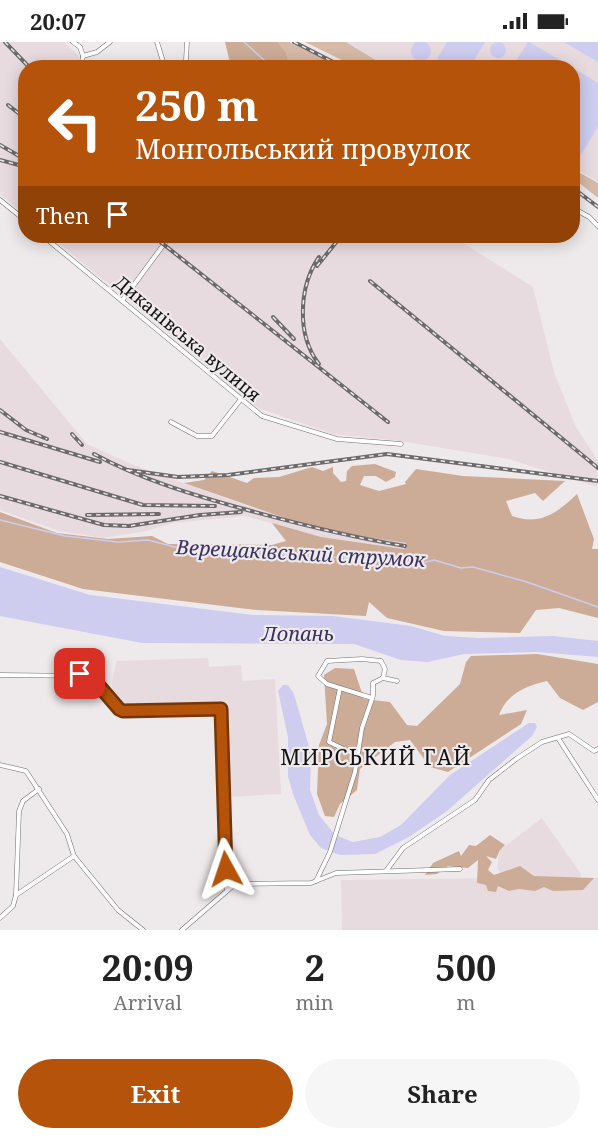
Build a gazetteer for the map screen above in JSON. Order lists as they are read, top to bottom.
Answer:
{
  "streets": {
    "street": ["Диканівська вулиця"]
  },
  "districts": ["МИРСЬКИЙ ГАЙ"],
  "water": ["Верещаківський струмок", "Лопань"],
  "page": {
    "status": "20:07",
    "turn": ["250 m", "Монгольський провулок"],
    "then": "Then",
    "eta": [
      "20:09",
      "Arrival",
      "2",
      "min",
      "500",
      "m"
    ],
    "buttons": ["Exit", "Share"]
  }
}
